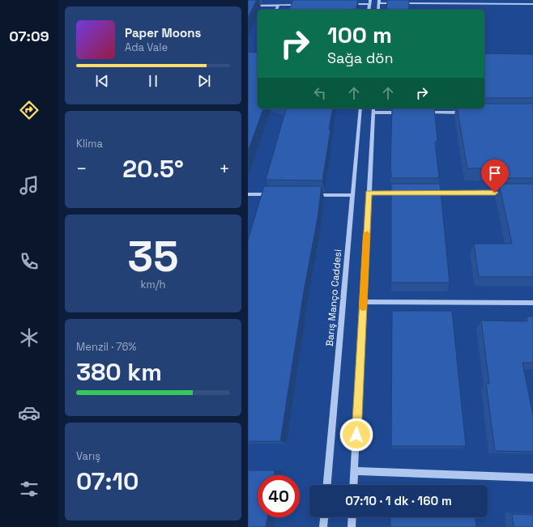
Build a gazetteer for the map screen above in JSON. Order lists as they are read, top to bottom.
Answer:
{
  "streets": {
    "street": ["Barış Manço Caddesi"]
  },
  "page": {
    "tabs": "07:09",
    "turn": ["100 m", "Sağa dön"],
    "song": ["Paper Moons", "Ada Vale"],
    "tile": [
      "Klima",
      ["35", "km/h"],
      ["Menzil · 76%", "380 km"],
      ["Varış", "07:10"]
    ],
    "heat": ["−", "20.5°", "+"],
    "limit": "40",
    "trip": "07:10 · 1 dk · 160 m"
  }
}
